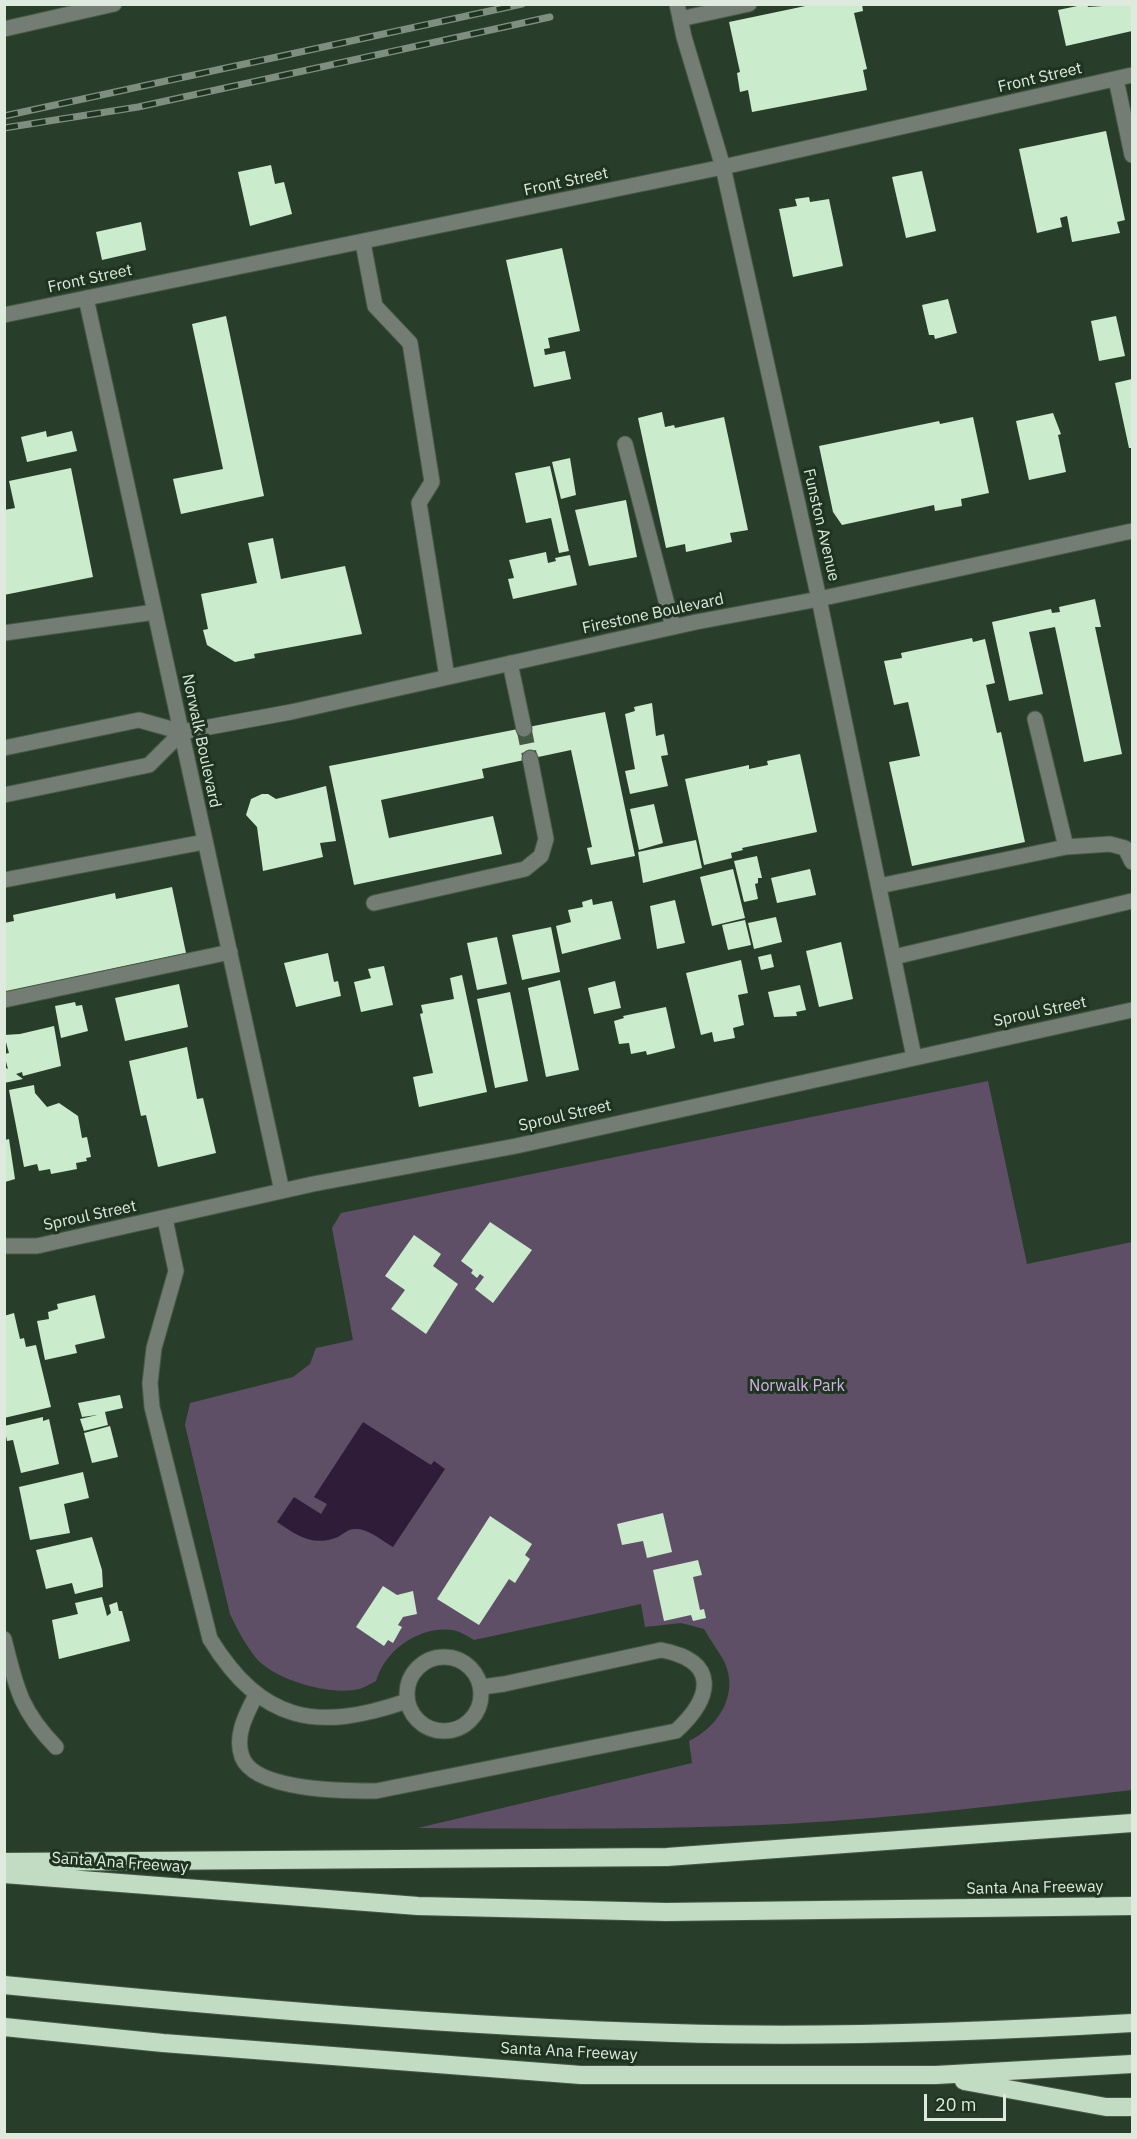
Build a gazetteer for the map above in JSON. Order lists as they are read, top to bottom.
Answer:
{
  "streets": {
    "highway": ["Santa Ana Freeway"],
    "street": [
      "Front Street",
      "Funston Avenue",
      "Firestone Boulevard",
      "Norwalk Boulevard",
      "Sproul Street"
    ]
  },
  "crossings": [
    ["Front Street", "Funston Avenue"],
    ["Front Street", "Norwalk Boulevard"],
    ["Funston Avenue", "Firestone Boulevard"],
    ["Funston Avenue", "Sproul Street"],
    ["Firestone Boulevard", "Norwalk Boulevard"],
    ["Norwalk Boulevard", "Sproul Street"]
  ],
  "parks": ["Norwalk Park"],
  "scale_bar": "20 m"
}
